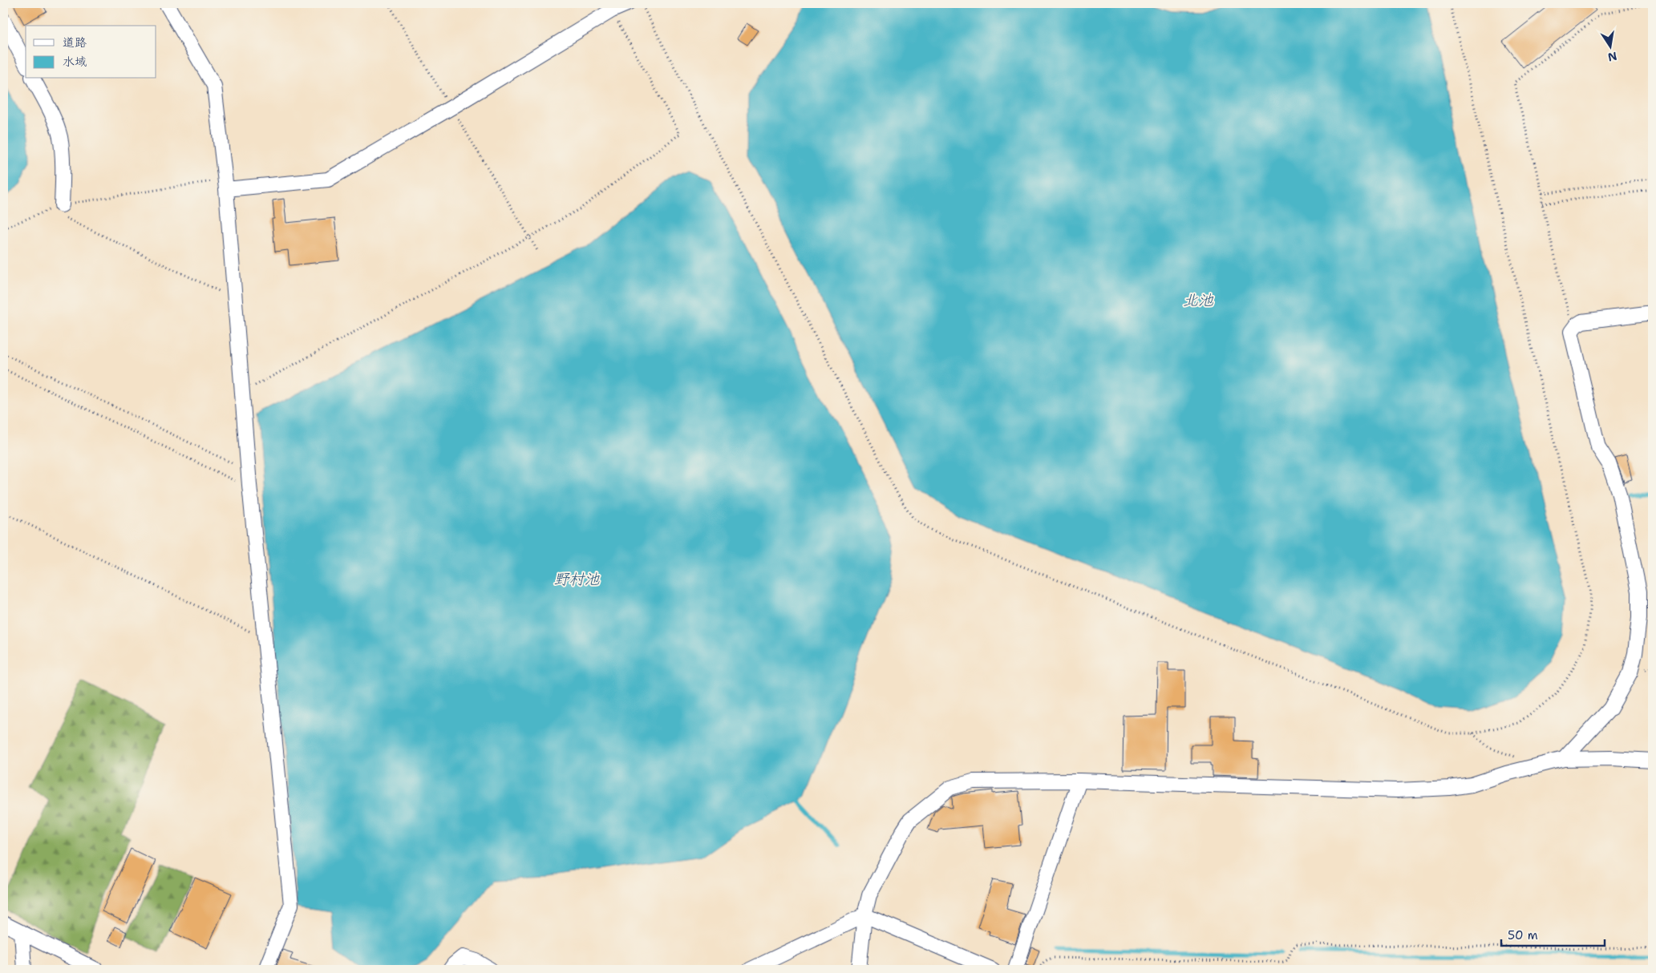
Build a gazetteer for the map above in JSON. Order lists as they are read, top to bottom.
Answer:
{
  "water": ["北池", "野村池"],
  "legend": ["道路", "水域"],
  "scale_bar": "50 m",
  "north": "bottom"
}
